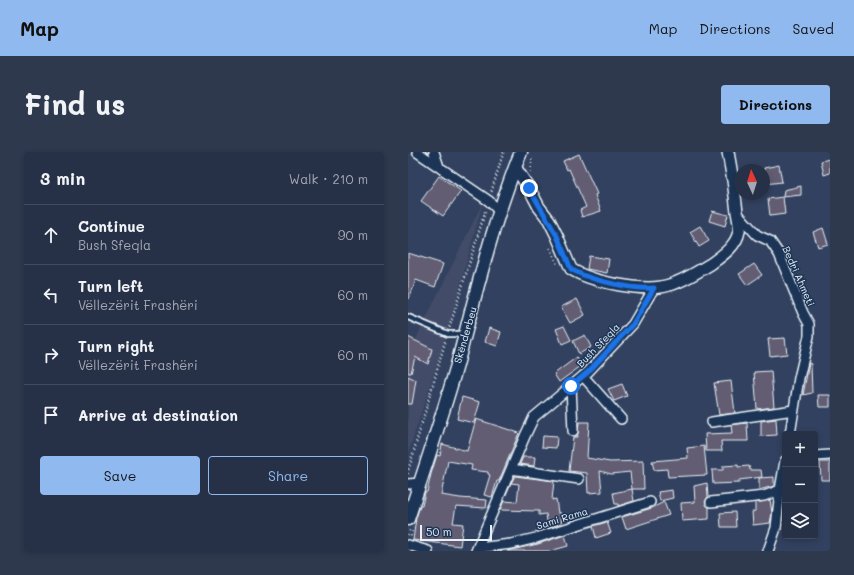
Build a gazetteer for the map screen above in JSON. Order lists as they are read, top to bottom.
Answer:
{
  "streets": {
    "main road": ["Skënderbeu"],
    "street": ["Bedri Ahmeti", "Bush Sfeqla", "Sami Rama"]
  },
  "crossings": [
    ["Bush Sfeqla", "Sami Rama"]
  ],
  "scale_bar": "50 m",
  "north": "top",
  "page": {
    "header": "Map",
    "nav": ["Map", "Directions", "Saved"],
    "buttons": [
      "Directions",
      ["Save", "Share"]
    ],
    "title": "Find us",
    "heading": ["3 min", "Walk · 210 m"],
    "list": [
      ["Continue", "Bush Sfeqla", "90 m"],
      ["Turn left", "Vëllezërit Frashëri", "60 m"],
      ["Turn right", "Vëllezërit Frashëri", "60 m"],
      "Arrive at destination"
    ],
    "map_buttons": ["+", "−"],
    "scale": "50 m"
  }
}
